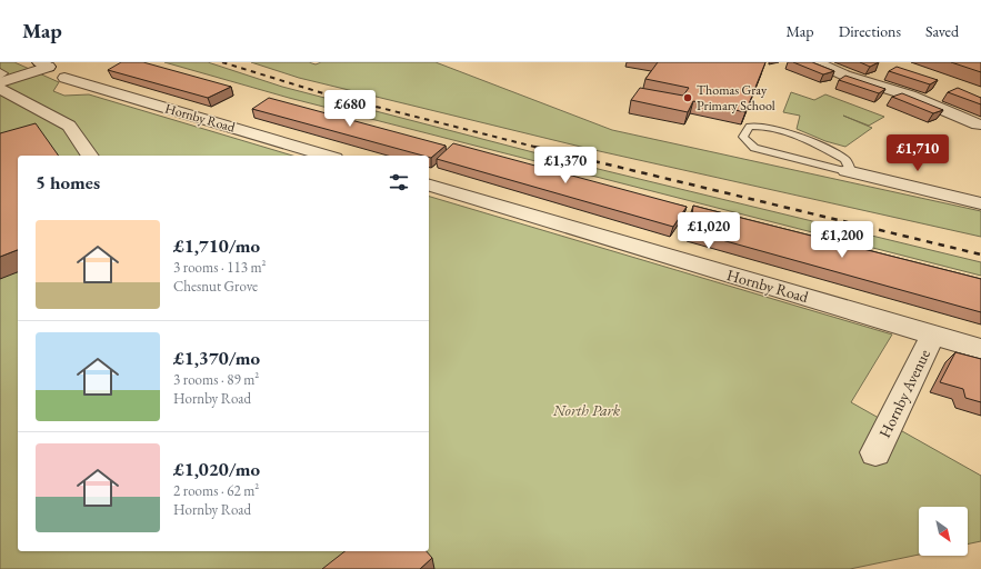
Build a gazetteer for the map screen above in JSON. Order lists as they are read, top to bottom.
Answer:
{
  "streets": {
    "street": ["Hornby Road", "Hornby Avenue"]
  },
  "crossings": [
    ["Hornby Road", "Hornby Avenue"]
  ],
  "parks": ["North Park"],
  "places": ["Thomas Gray Primary School"],
  "north": "bottom right",
  "page": {
    "header": "Map",
    "nav": ["Map", "Directions", "Saved"],
    "price": [
      "£680",
      "£1,710",
      "£1,370",
      "£1,020",
      "£1,200"
    ],
    "heading": "5 homes",
    "list": [
      {
        "name": "£1,710/mo",
        "note": "3 rooms · 113 m² · Chesnut Grove"
      },
      {
        "name": "£1,370/mo",
        "note": "3 rooms · 89 m² · Hornby Road"
      },
      {
        "name": "£1,020/mo",
        "note": "2 rooms · 62 m² · Hornby Road"
      }
    ]
  }
}
